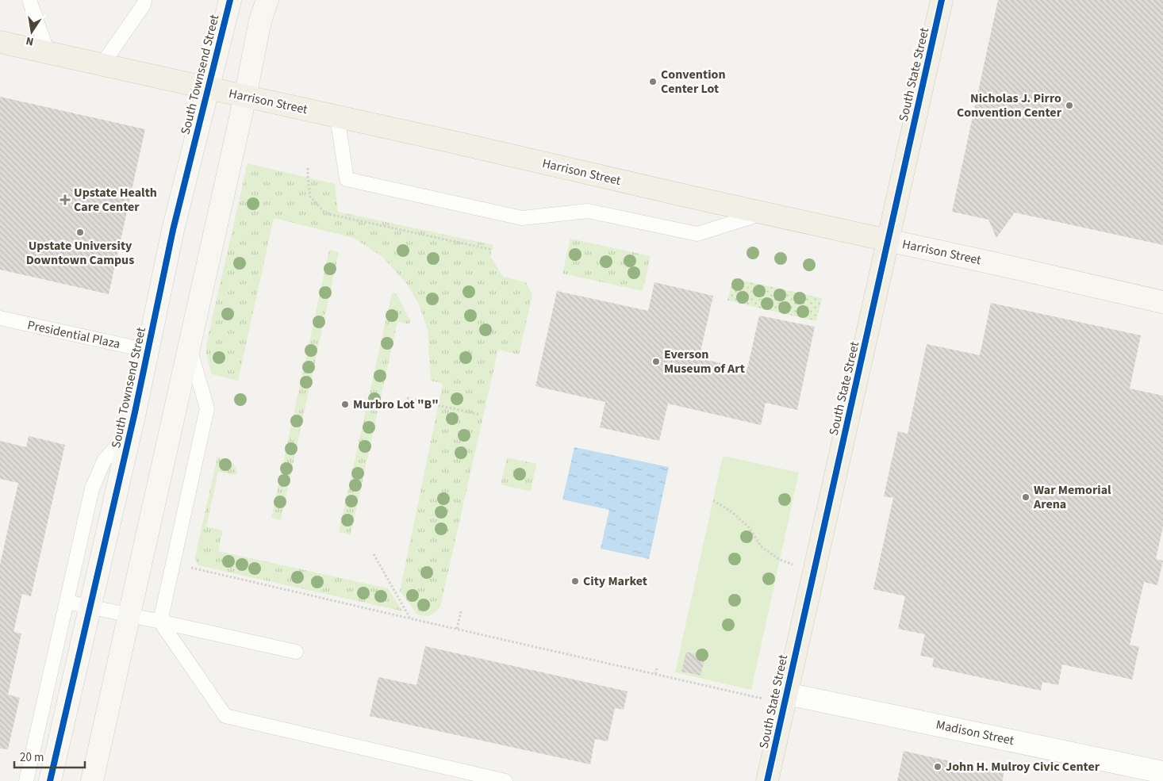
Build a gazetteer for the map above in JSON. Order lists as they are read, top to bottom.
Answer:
{
  "streets": {
    "main road": ["South State Street", "Harrison Street"],
    "street": ["South Townsend Street", "Madison Street"],
    "lane": ["Presidential Plaza"]
  },
  "crossings": [
    ["South Townsend Street", "Harrison Street"],
    ["South Townsend Street", "Presidential Plaza"],
    ["South State Street", "Harrison Street"],
    ["South State Street", "Madison Street"]
  ],
  "places": {
    "other": [
      "Convention Center Lot",
      "Nicholas J. Pirro Convention Center",
      "Upstate University Downtown Campus",
      "Everson Museum of Art",
      "Murbro Lot \"B\"",
      "War Memorial Arena",
      "City Market",
      "John H. Mulroy Civic Center"
    ],
    "health": ["Upstate Health Care Center"]
  },
  "scale_bar": "20 m",
  "north": "bottom"
}
